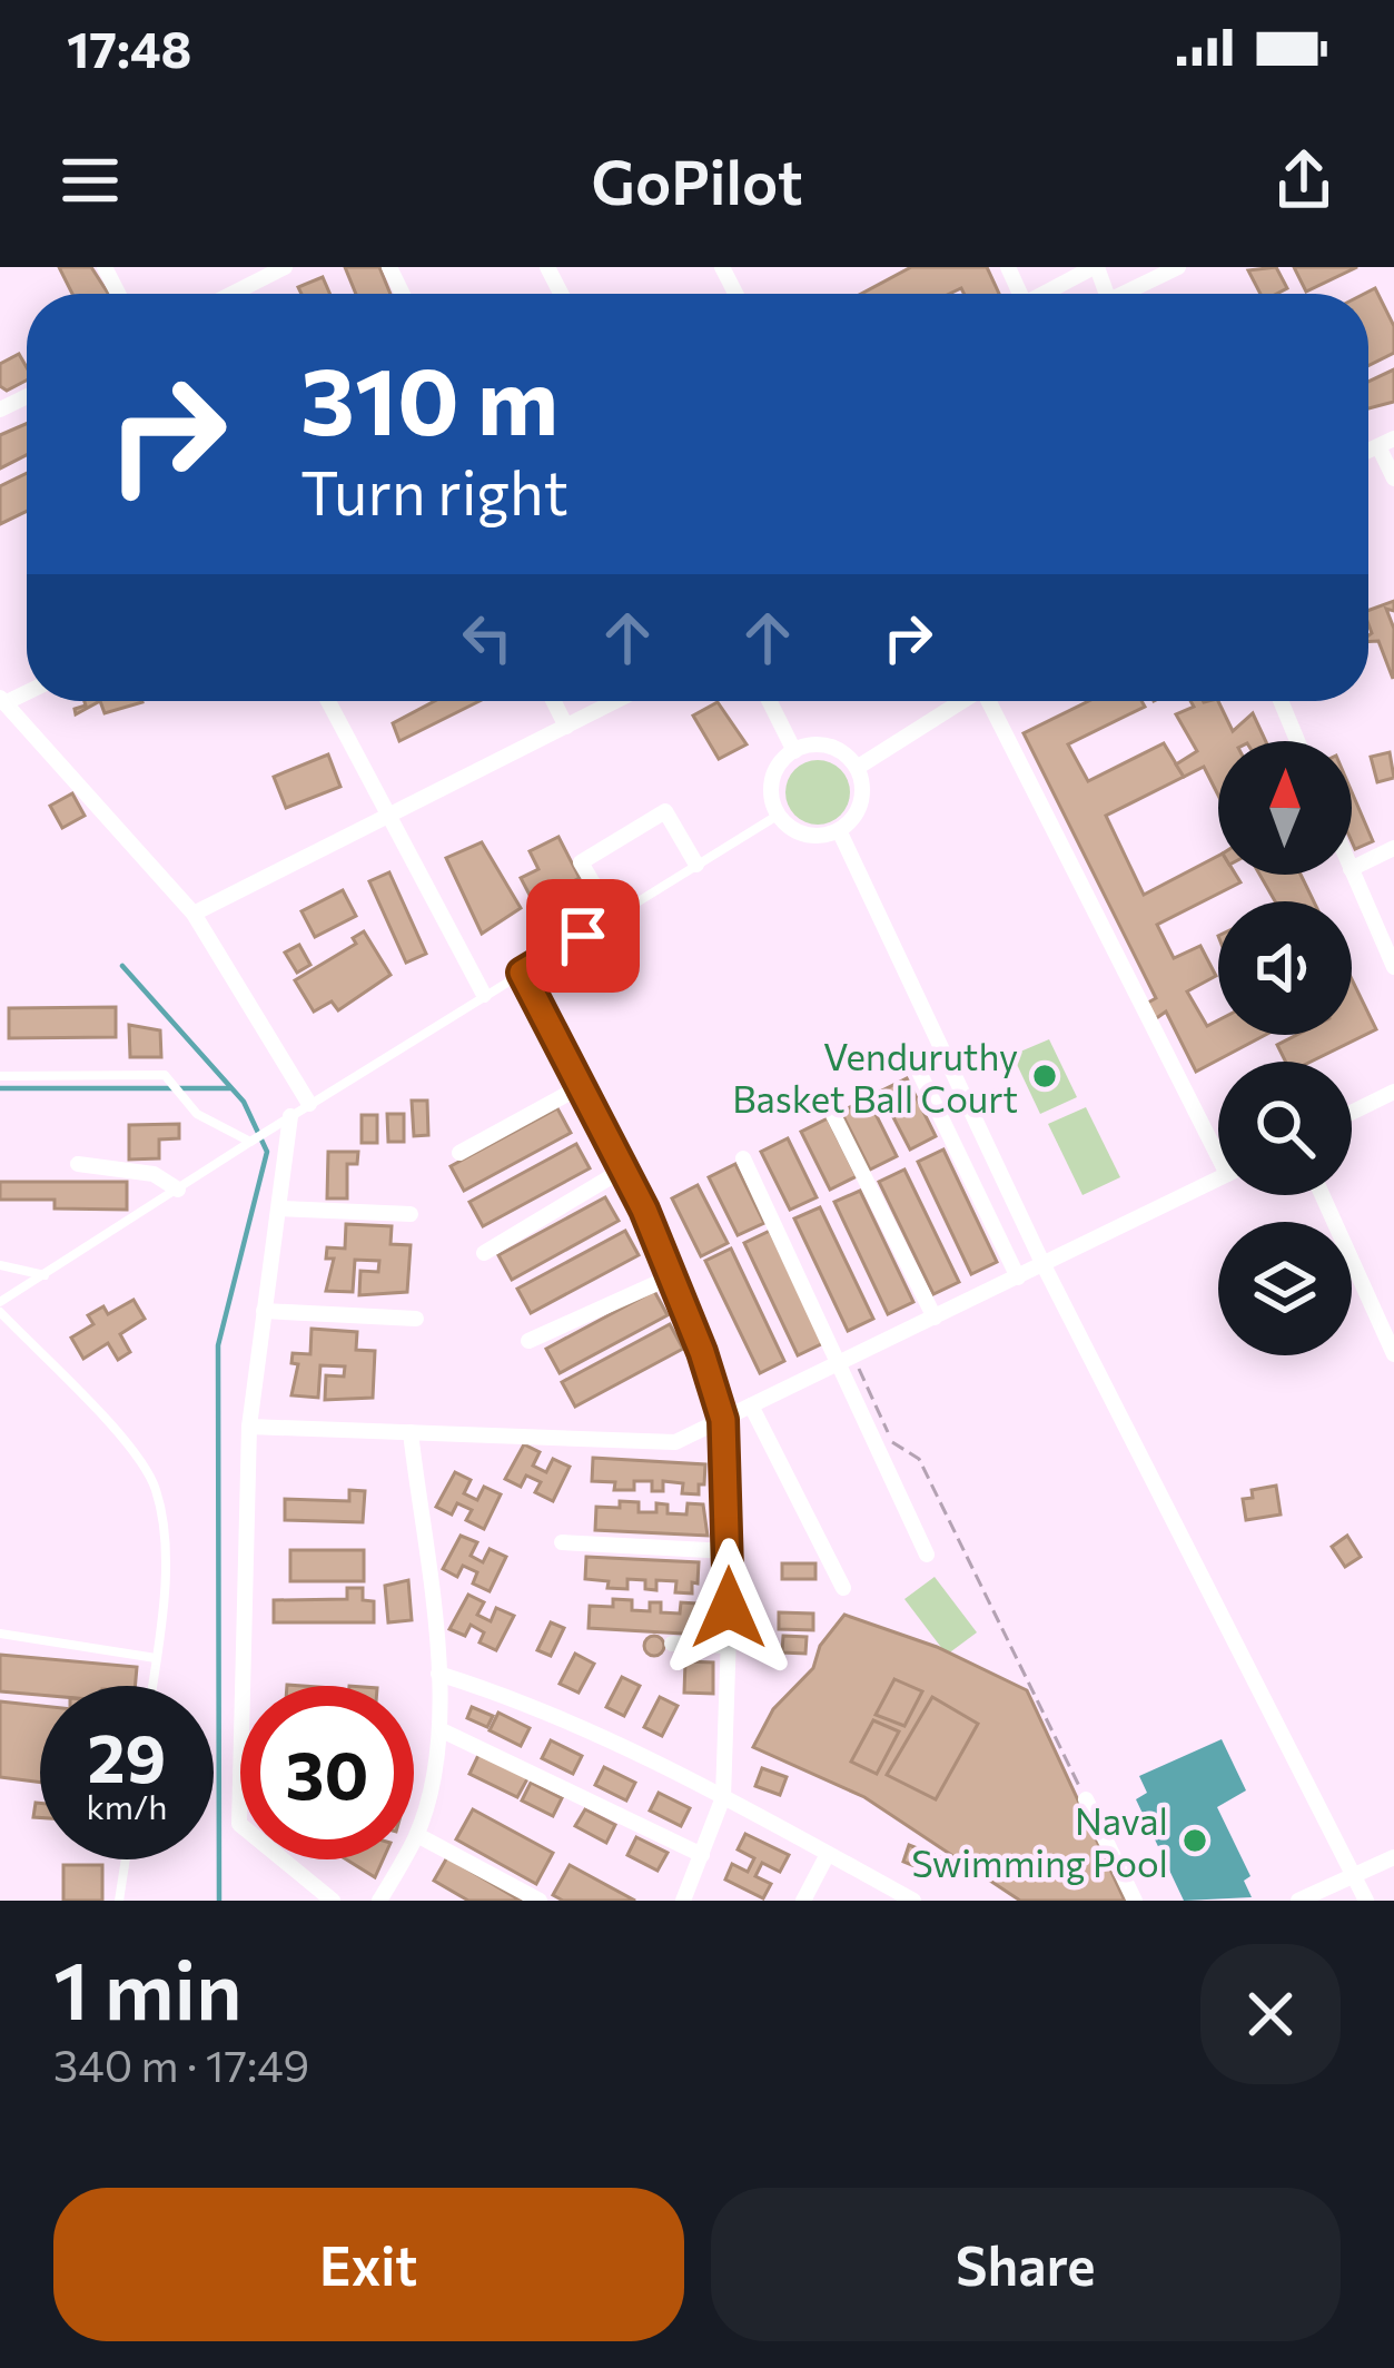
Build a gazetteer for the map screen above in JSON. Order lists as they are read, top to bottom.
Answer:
{
  "places": ["Venduruthy Basket Ball Court", "Naval Swimming Pool"],
  "north": "top",
  "page": {
    "status": "17:48",
    "header": "GoPilot",
    "turn": ["310 m", "Turn right"],
    "speed": "29 km/h",
    "limit": "30",
    "heading": ["1 min", "340 m · 17:49"],
    "buttons": ["Exit", "Share"]
  }
}
